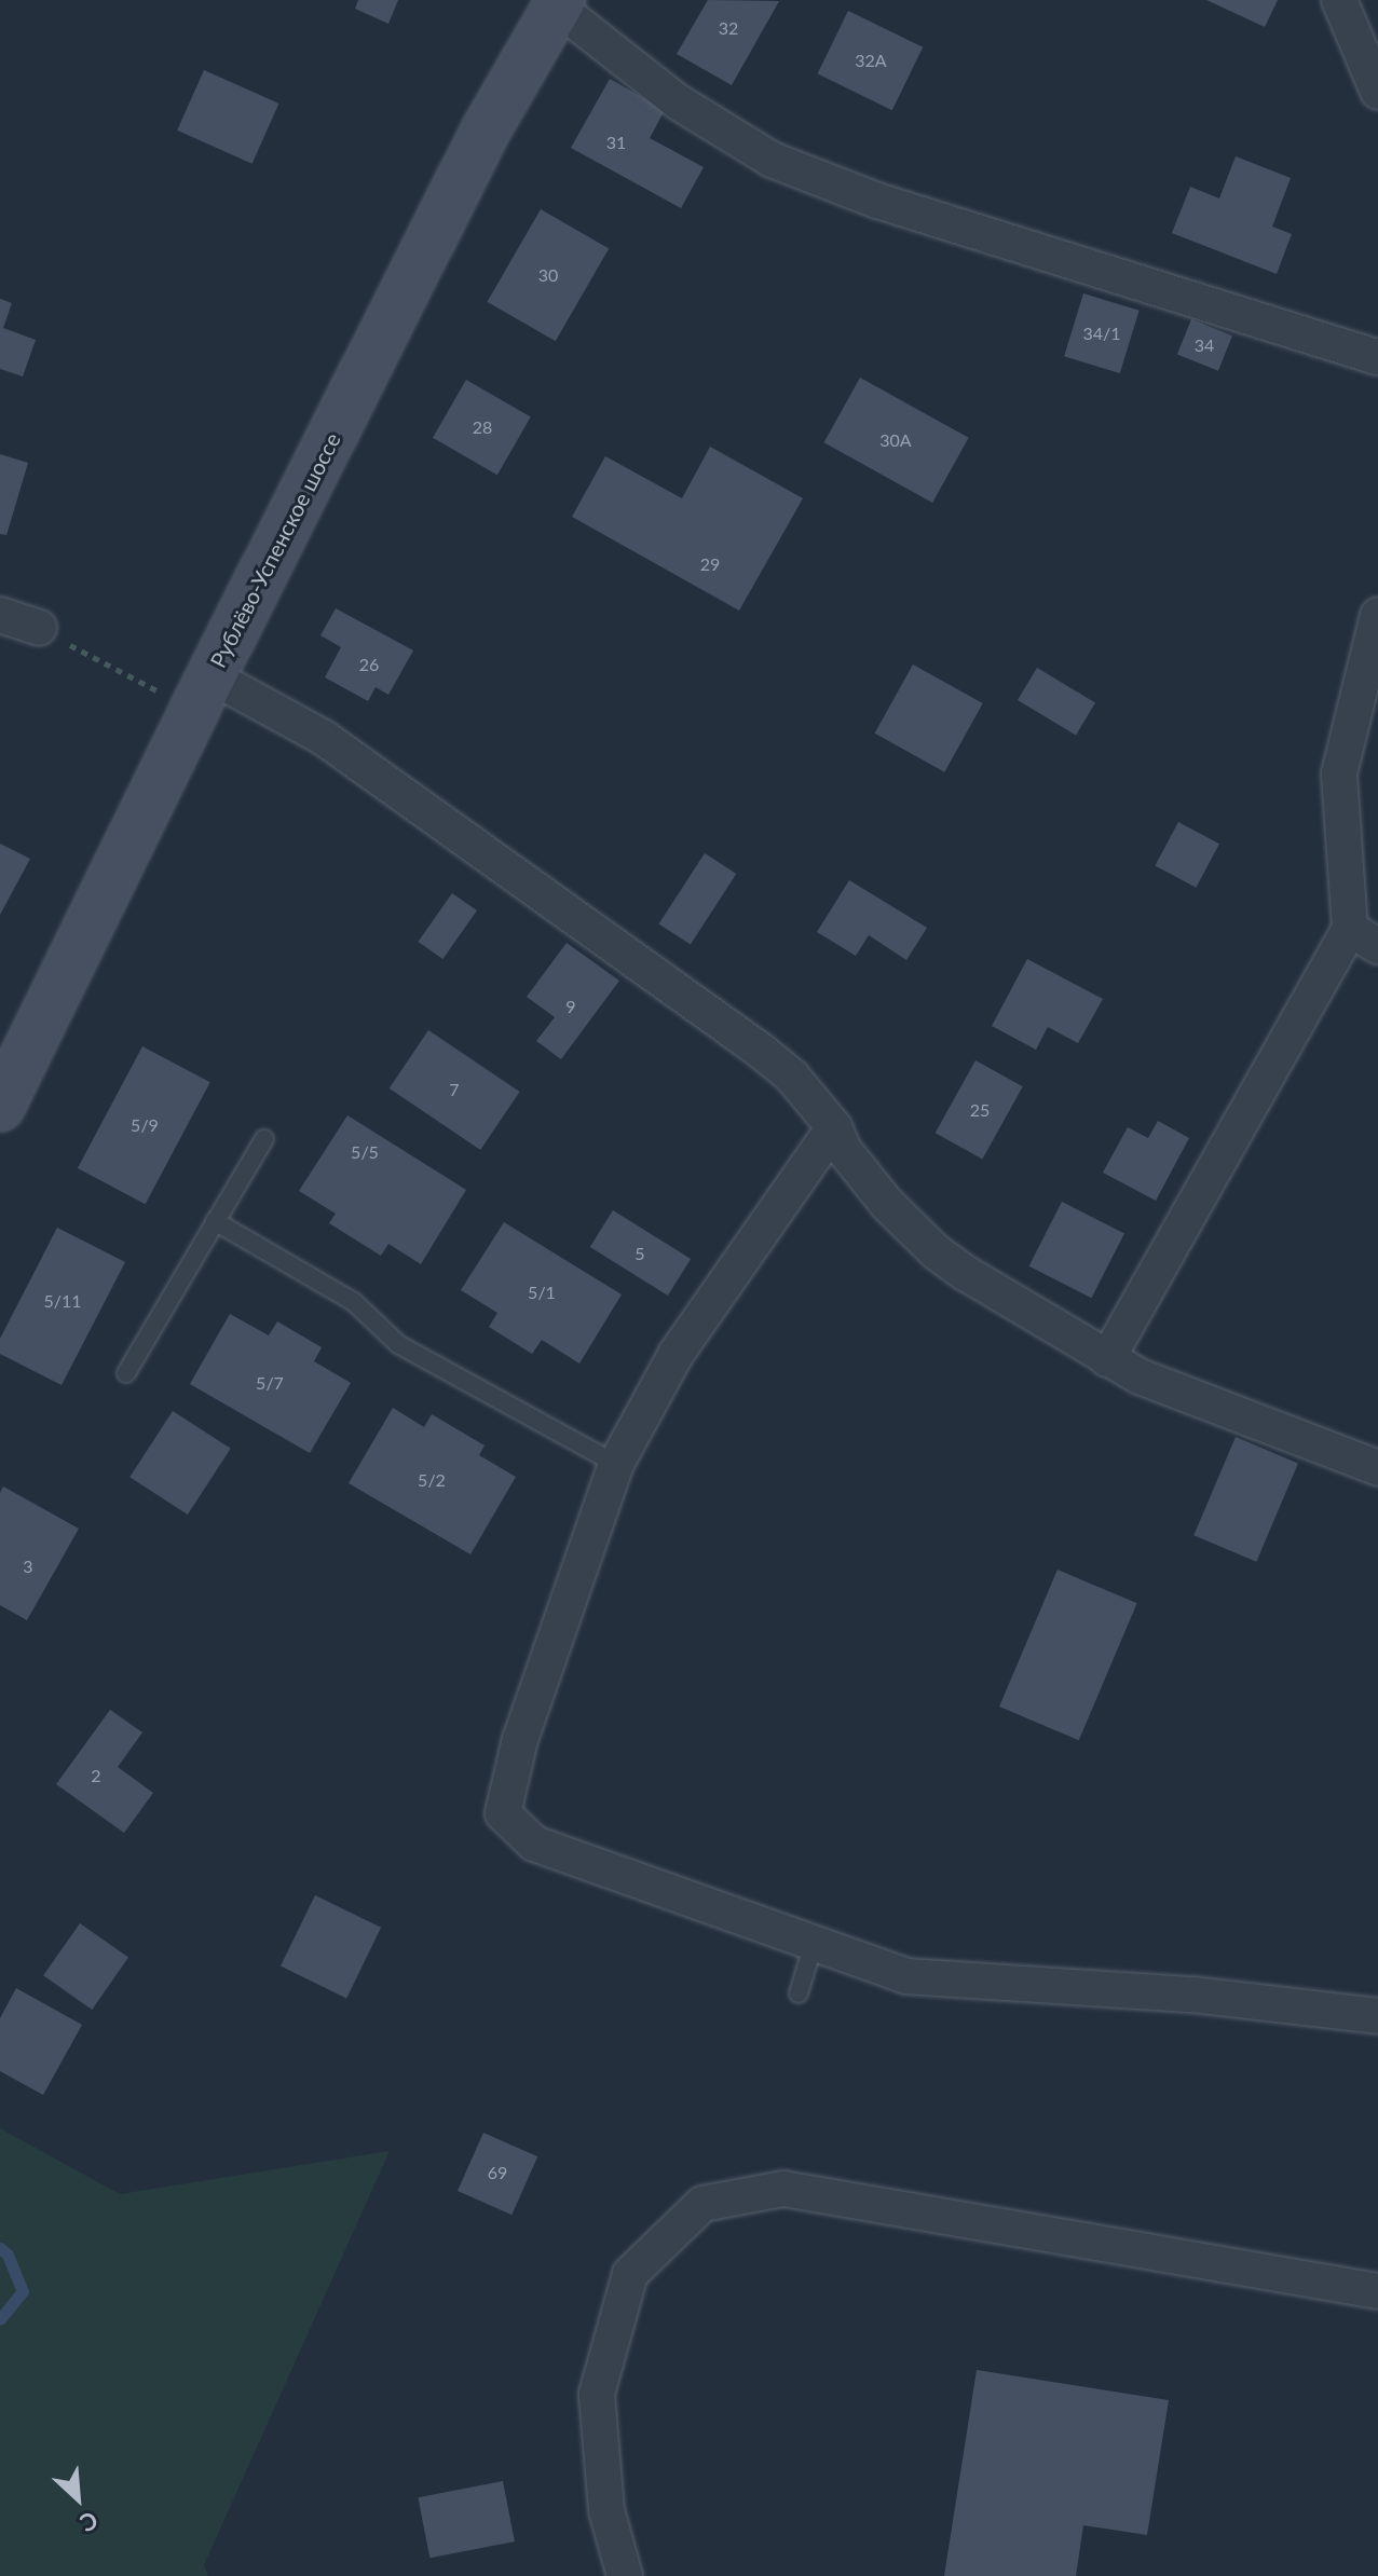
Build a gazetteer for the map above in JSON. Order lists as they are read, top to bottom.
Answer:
{
  "streets": {
    "main road": ["Рублёво-Успенское шоссе"]
  },
  "house_numbers": [
    "32",
    "32А",
    "31",
    "30",
    "34/1",
    "34",
    "28",
    "30А",
    "29",
    "26",
    "9",
    "7",
    "25",
    "5/9",
    "5/5",
    "5",
    "5/1",
    "5/11",
    "5/7",
    "5/2",
    "3",
    "2",
    "69"
  ],
  "north": "bottom right"
}
